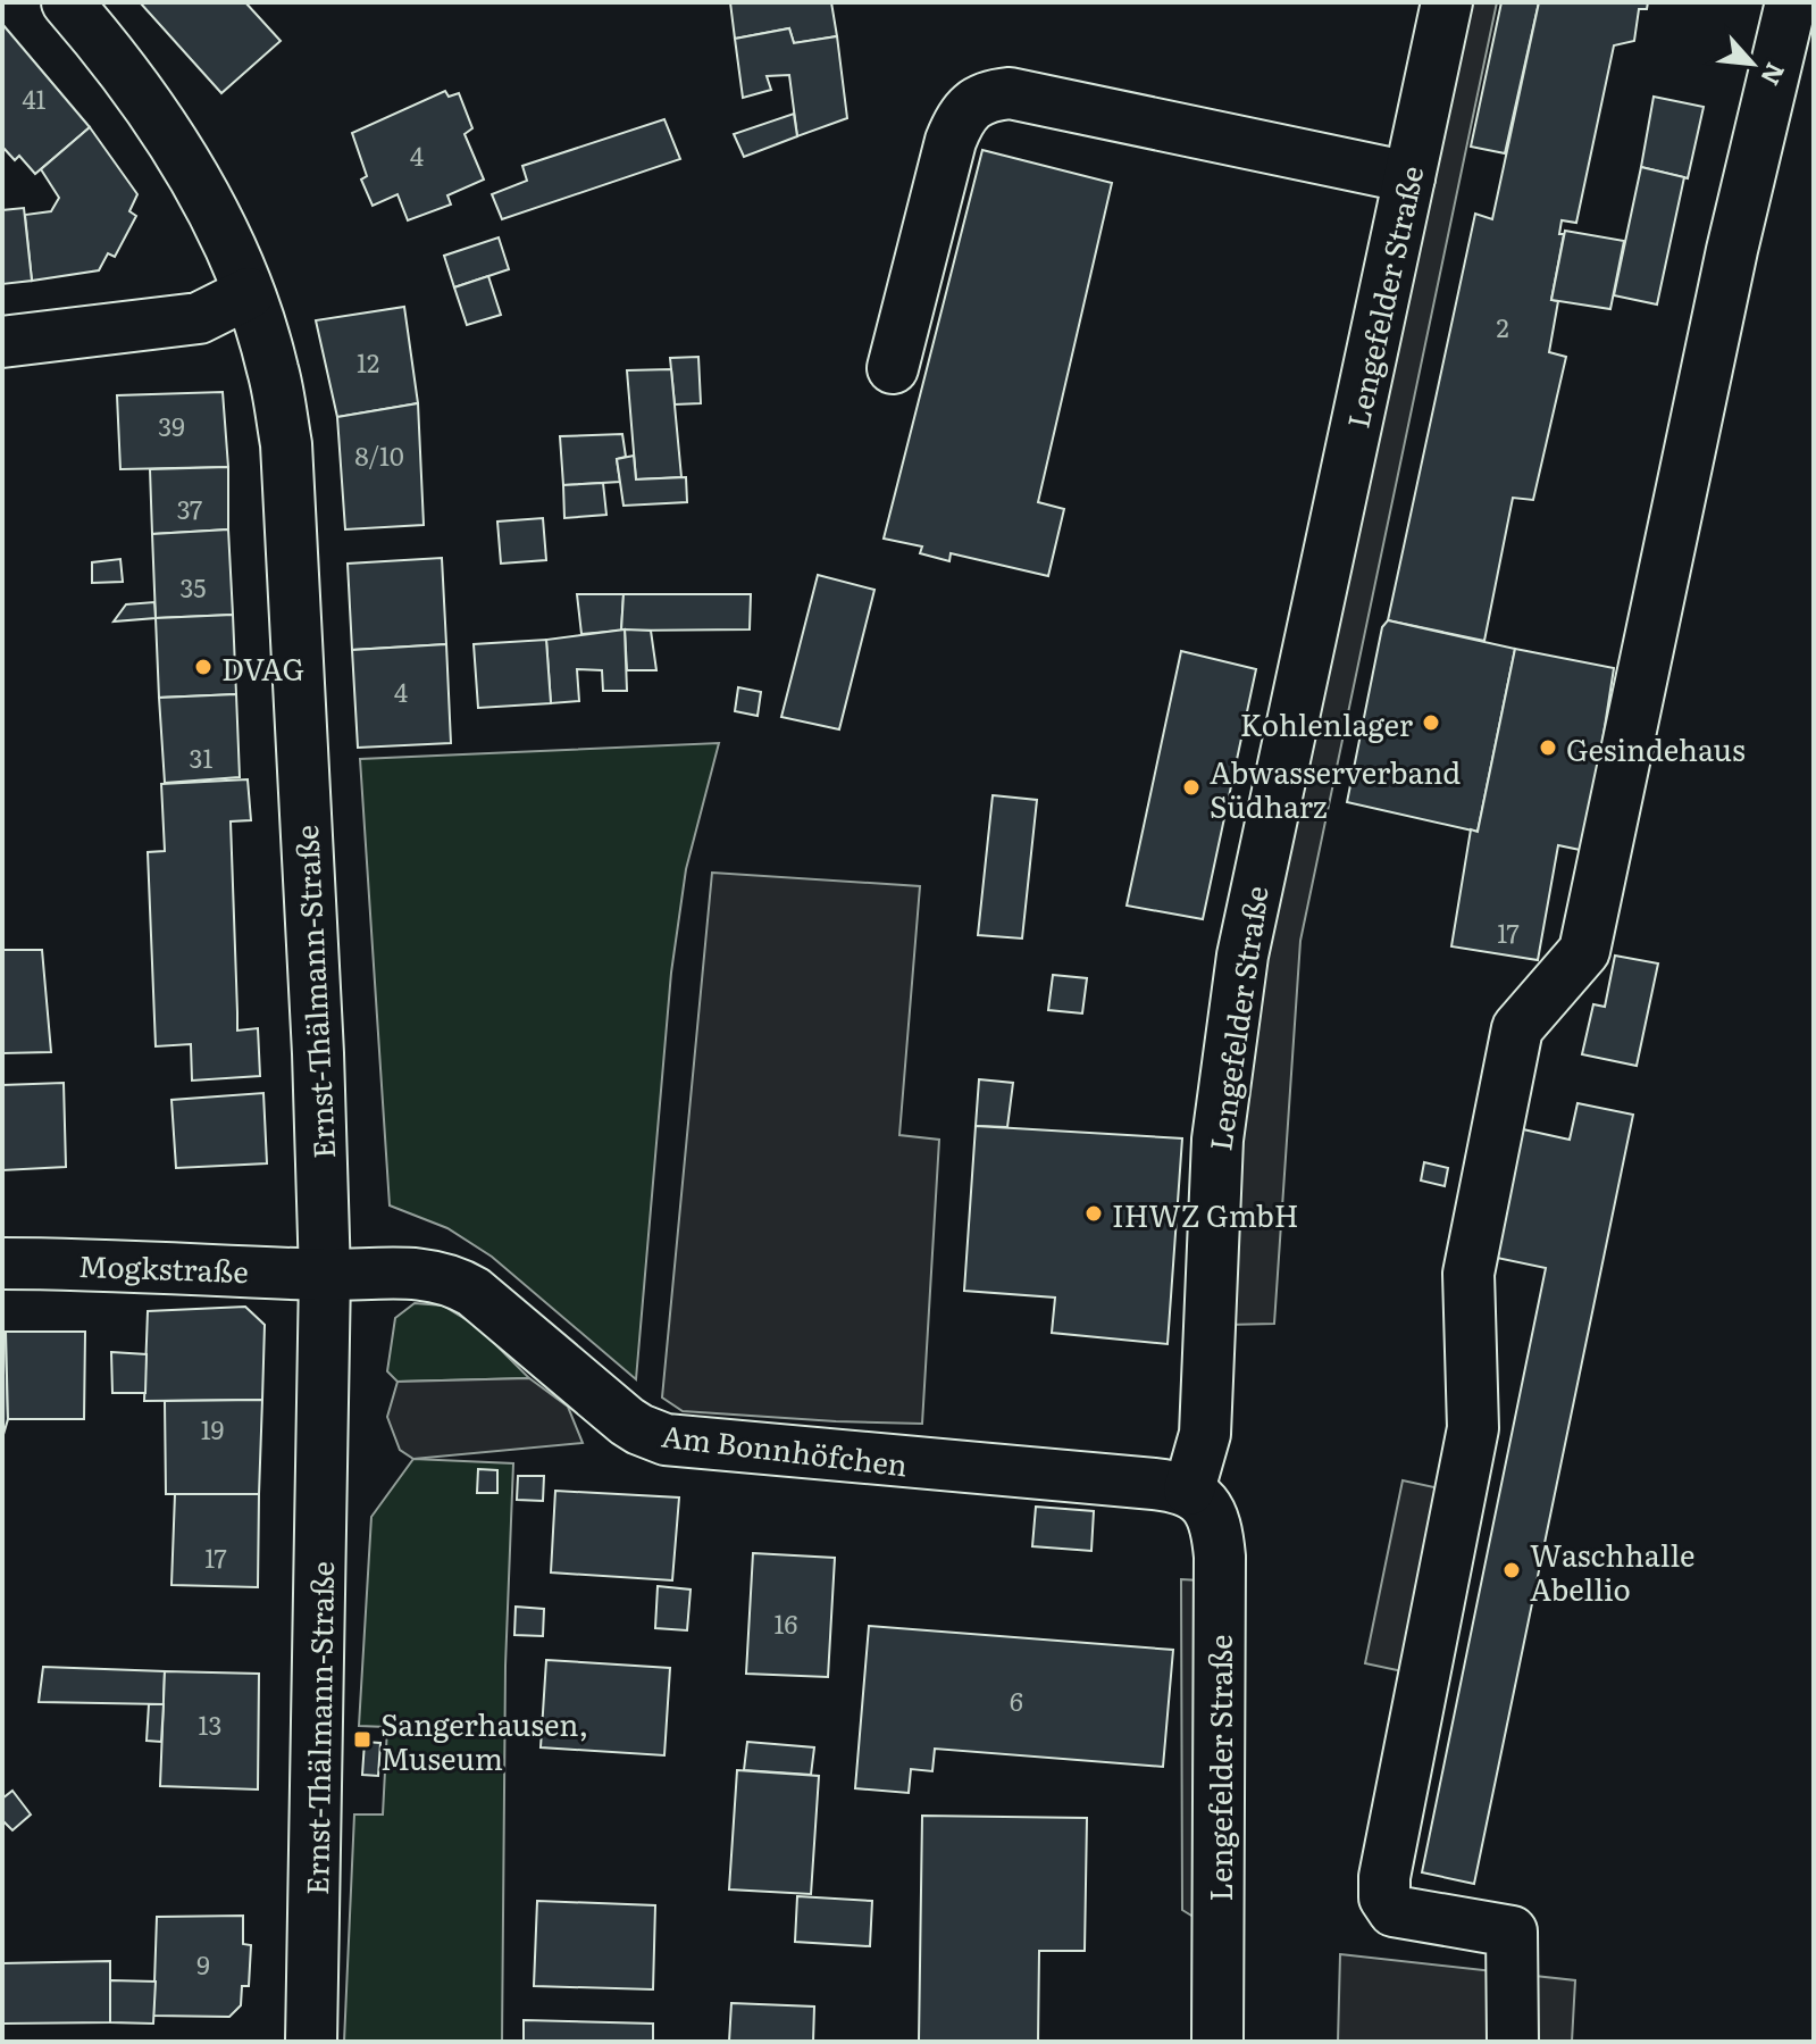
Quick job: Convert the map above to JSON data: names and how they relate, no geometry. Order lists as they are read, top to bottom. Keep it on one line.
{"streets":{"street":["Lengefelder Straße","Ernst-Thälmann-Straße","Mogkstraße","Am Bonnhöfchen"]},"crossings":[["Lengefelder Straße","Am Bonnhöfchen"],["Ernst-Thälmann-Straße","Mogkstraße"],["Ernst-Thälmann-Straße","Am Bonnhöfchen"],["Mogkstraße","Am Bonnhöfchen"]],"places":{"other":["DVAG","Kohlenlager","Gesindehaus","Abwasserverband Südharz","IHWZ GmbH","Waschhalle Abellio"],"transit":["Sangerhausen, Museum"]},"house_numbers":["41","4","2","12","39","8/10","37","35","4","31","17","19","17","16","6","13","9"],"north":"bottom right"}
